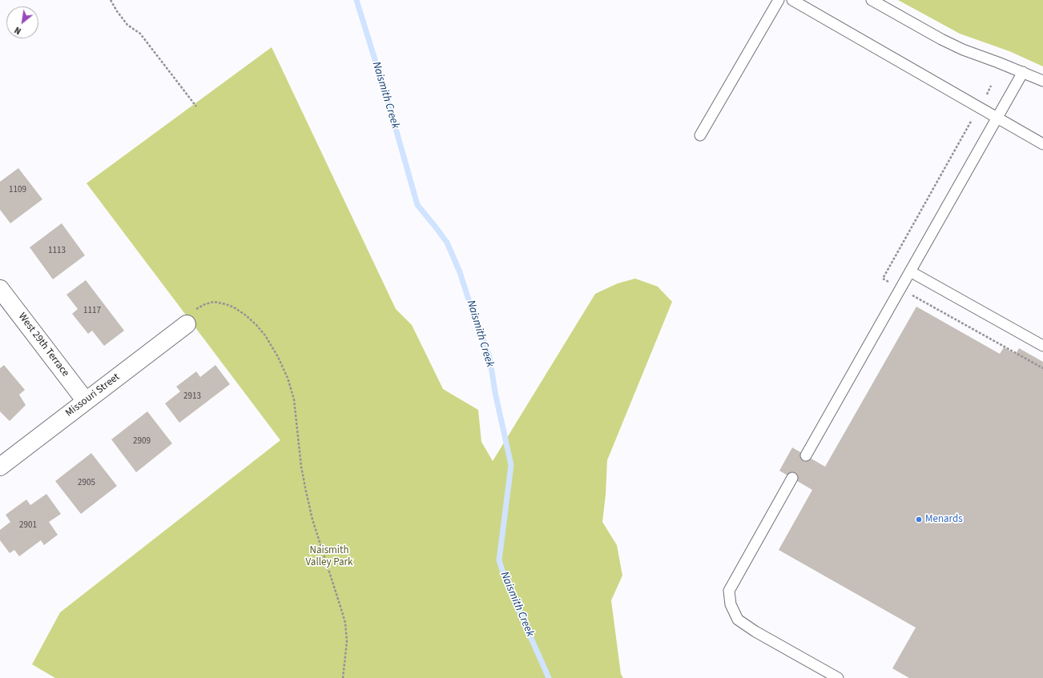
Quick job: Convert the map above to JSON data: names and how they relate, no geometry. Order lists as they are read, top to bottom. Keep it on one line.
{"streets":{"street":["West 29th Terrace","Missouri Street"]},"crossings":[["West 29th Terrace","Missouri Street"]],"water":["Naismith Creek"],"parks":["Naismith Valley Park"],"places":["Menards"],"house_numbers":["1109","1113","1117","2913","2909","2905","2901"],"north":"bottom left"}
